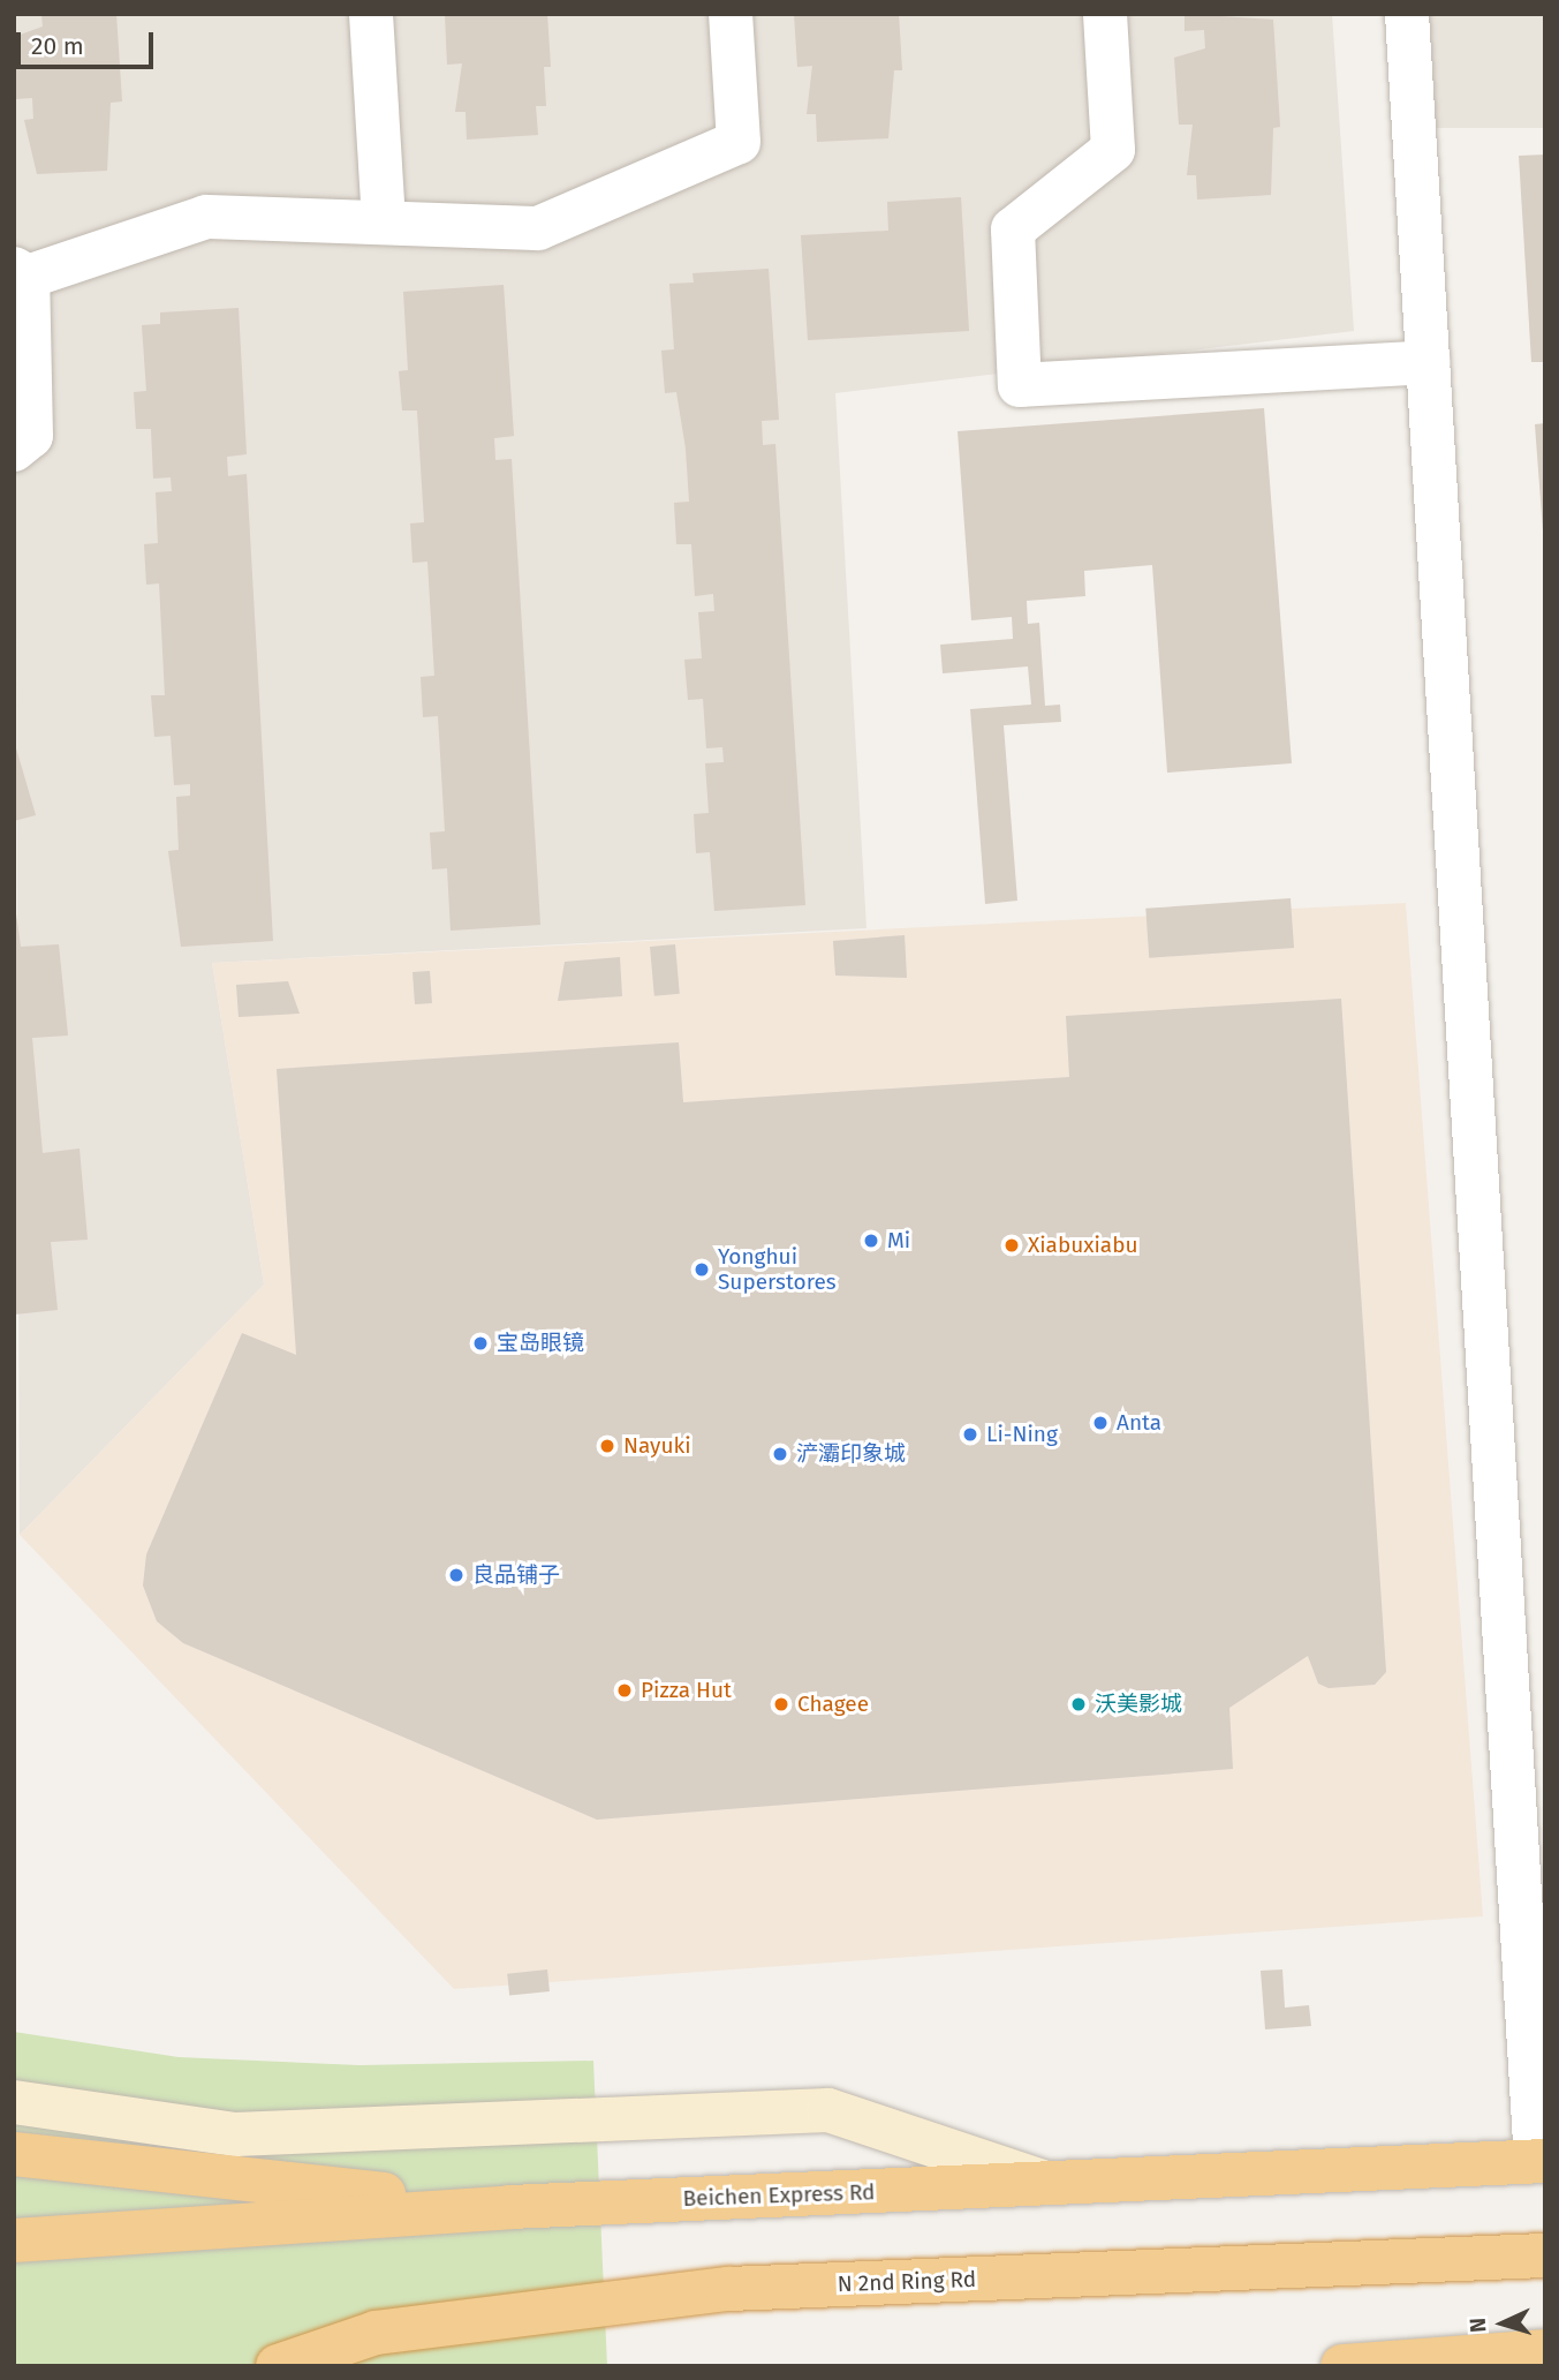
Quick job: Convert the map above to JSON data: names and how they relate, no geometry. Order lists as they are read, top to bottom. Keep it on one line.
{"streets":{"highway":["Beichen Express Rd","N 2nd Ring Rd"]},"places":["Mi","Xiabuxiabu","Yonghui Superstores","宝岛眼镜","Anta","Li-Ning","Nayuki","浐灞印象城","良品铺子","Pizza Hut","Chagee","沃美影城"],"scale_bar":"20 m","north":"left"}
